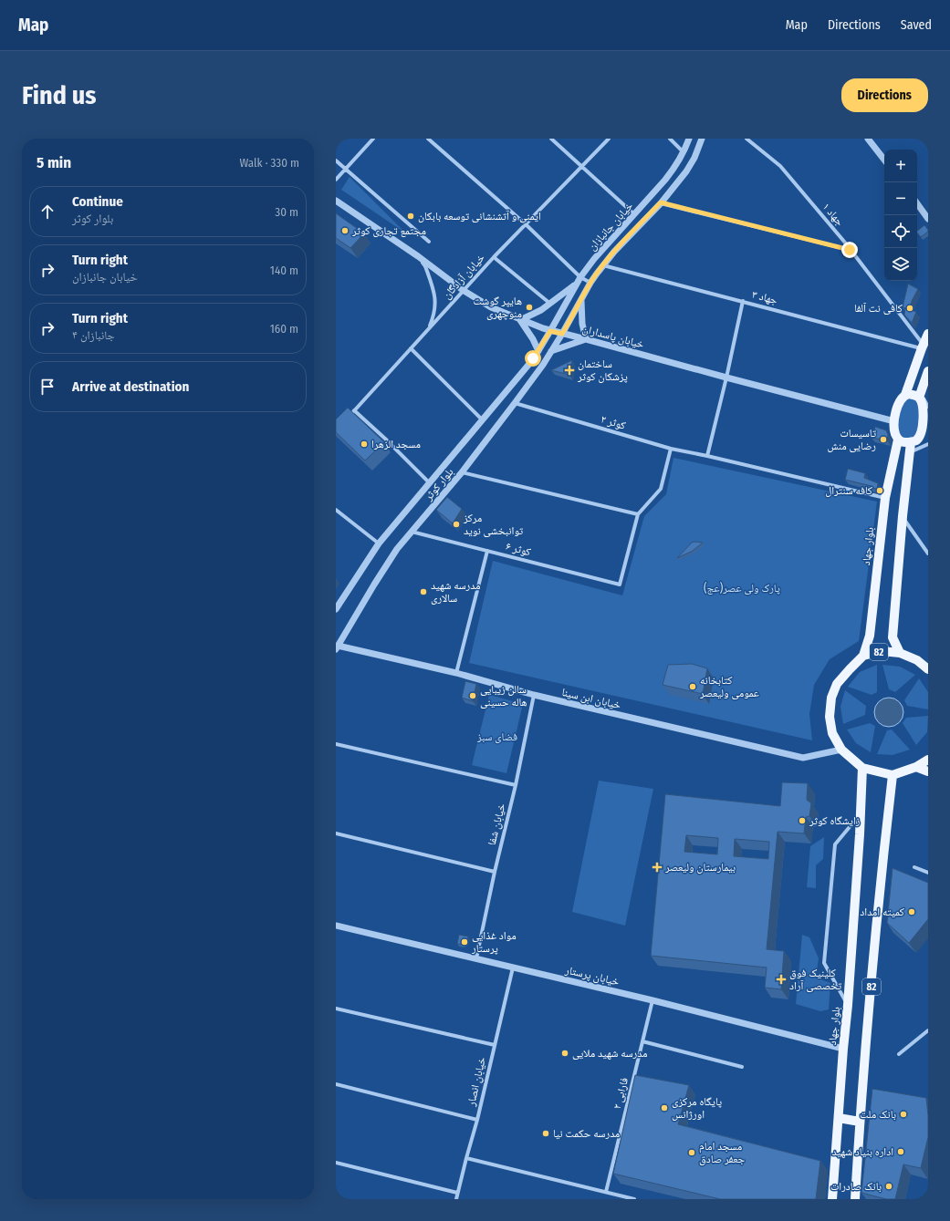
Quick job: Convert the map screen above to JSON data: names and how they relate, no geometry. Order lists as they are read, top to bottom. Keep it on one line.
{"streets":{"main road":["بلوار جهاد","82"],"street":["جهاد ۱","خیابان جانبازان","خیابان آزادگان","جهاد ۳","خیابان پاسداران","کوثر ۲","بلوار کوثر","کوثر ۶","خیابان ابن سینا","خیابان شفا","خیابان پرستار","خیابان انصار","فارابی ۲"]},"crossings":[["جهاد ۱","جهاد ۳"],["خیابان جانبازان","جهاد ۳"],["خیابان جانبازان","خیابان پاسداران"],["خیابان جانبازان","بلوار کوثر"],["خیابان آزادگان","خیابان پاسداران"],["خیابان پاسداران","بلوار کوثر"],["کوثر ۲","بلوار کوثر"],["کوثر ۲","بلوار جهاد"],["بلوار کوثر","کوثر ۶"],["بلوار کوثر","خیابان ابن سینا"],["بلوار جهاد","82"],["بلوار جهاد","خیابان پرستار"],["82","خیابان ابن سینا"],["خیابان ابن سینا","خیابان شفا"],["خیابان شفا","خیابان پرستار"],["خیابان پرستار","خیابان انصار"],["خیابان پرستار","فارابی ۲"]],"parks":["پارک ولی عصر(عج)","فضای سبز"],"places":{"other":["ایمنی و آتشنشانی توسعه بابکان","مجتمع تجاری کوثر","هایپر گوشت منوچهری","کافی نت آلفا","تاسیسات رضایی منش","مسجد الزهرا","کافه سنترال","مرکز توانبخشی نوید","مدرسه شهید سالاری","کتابخانه عمومی ولیعصر","سالن زیبایی هاله حسینی","زایشگاه کوثر","کمیته امداد","مواد غذایی پرستار","مدرسه شهید ملایی","پایگاه مرکزی اورژانس","بانک ملت","مدرسه حکمت نیا","اداره بنیاد شهید","مسجد امام جعفر صادق","بانک صادرات"],"health":["ساختمان پزشکان کوثر","بیمارستان ولیعصر","کلینیک فوق تخصصی آراد"]},"page":{"header":"Map","nav":["Map","Directions","Saved"],"buttons":"Directions","title":"Find us","heading":["5 min","Walk · 330 m"],"map_buttons":["+","−"],"list":[["Continue","بلوار کوثر","30 m"],["Turn right","خیابان جانبازان","140 m"],["Turn right","جانبازان ۴","160 m"],"Arrive at destination"]}}
